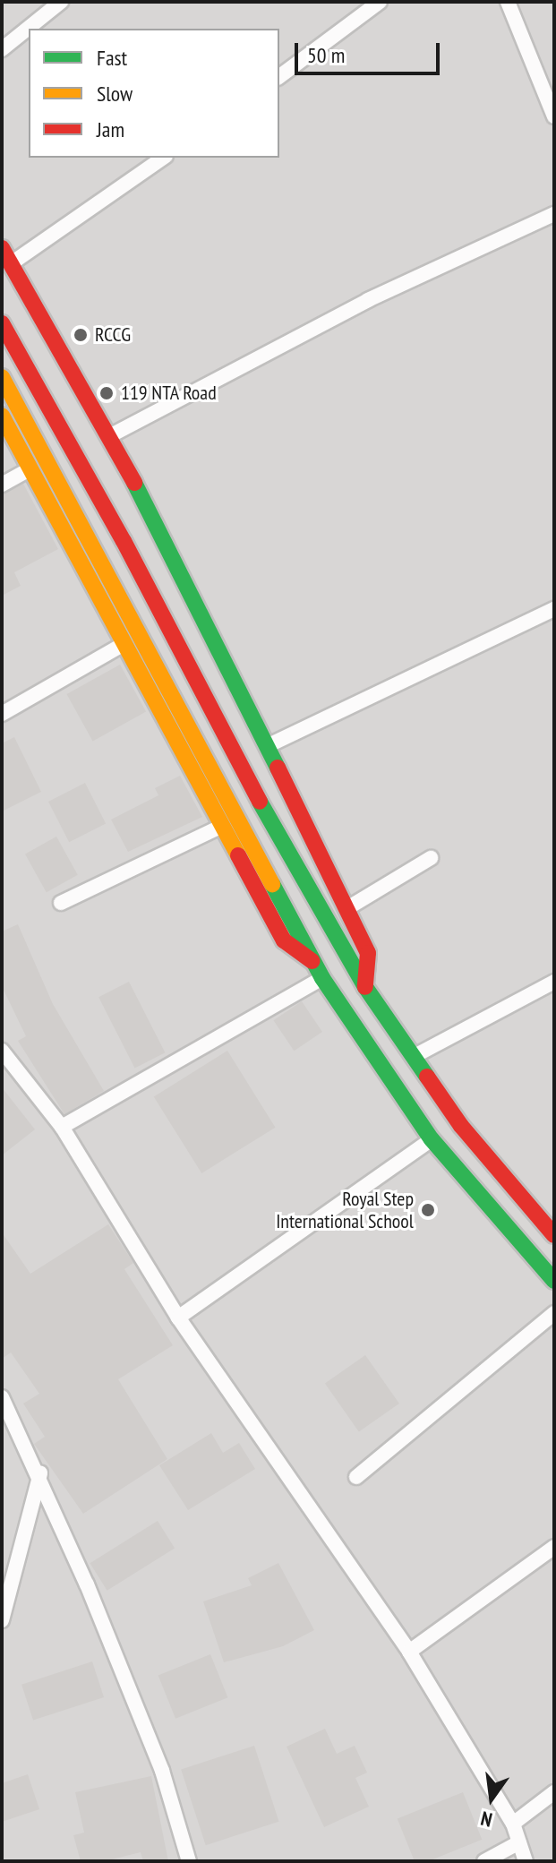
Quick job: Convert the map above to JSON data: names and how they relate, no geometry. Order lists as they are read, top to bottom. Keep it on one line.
{"places":["RCCG","119 NTA Road","Royal Step International School"],"legend":["Fast","Slow","Jam"],"scale_bar":"50 m","north":"bottom"}
